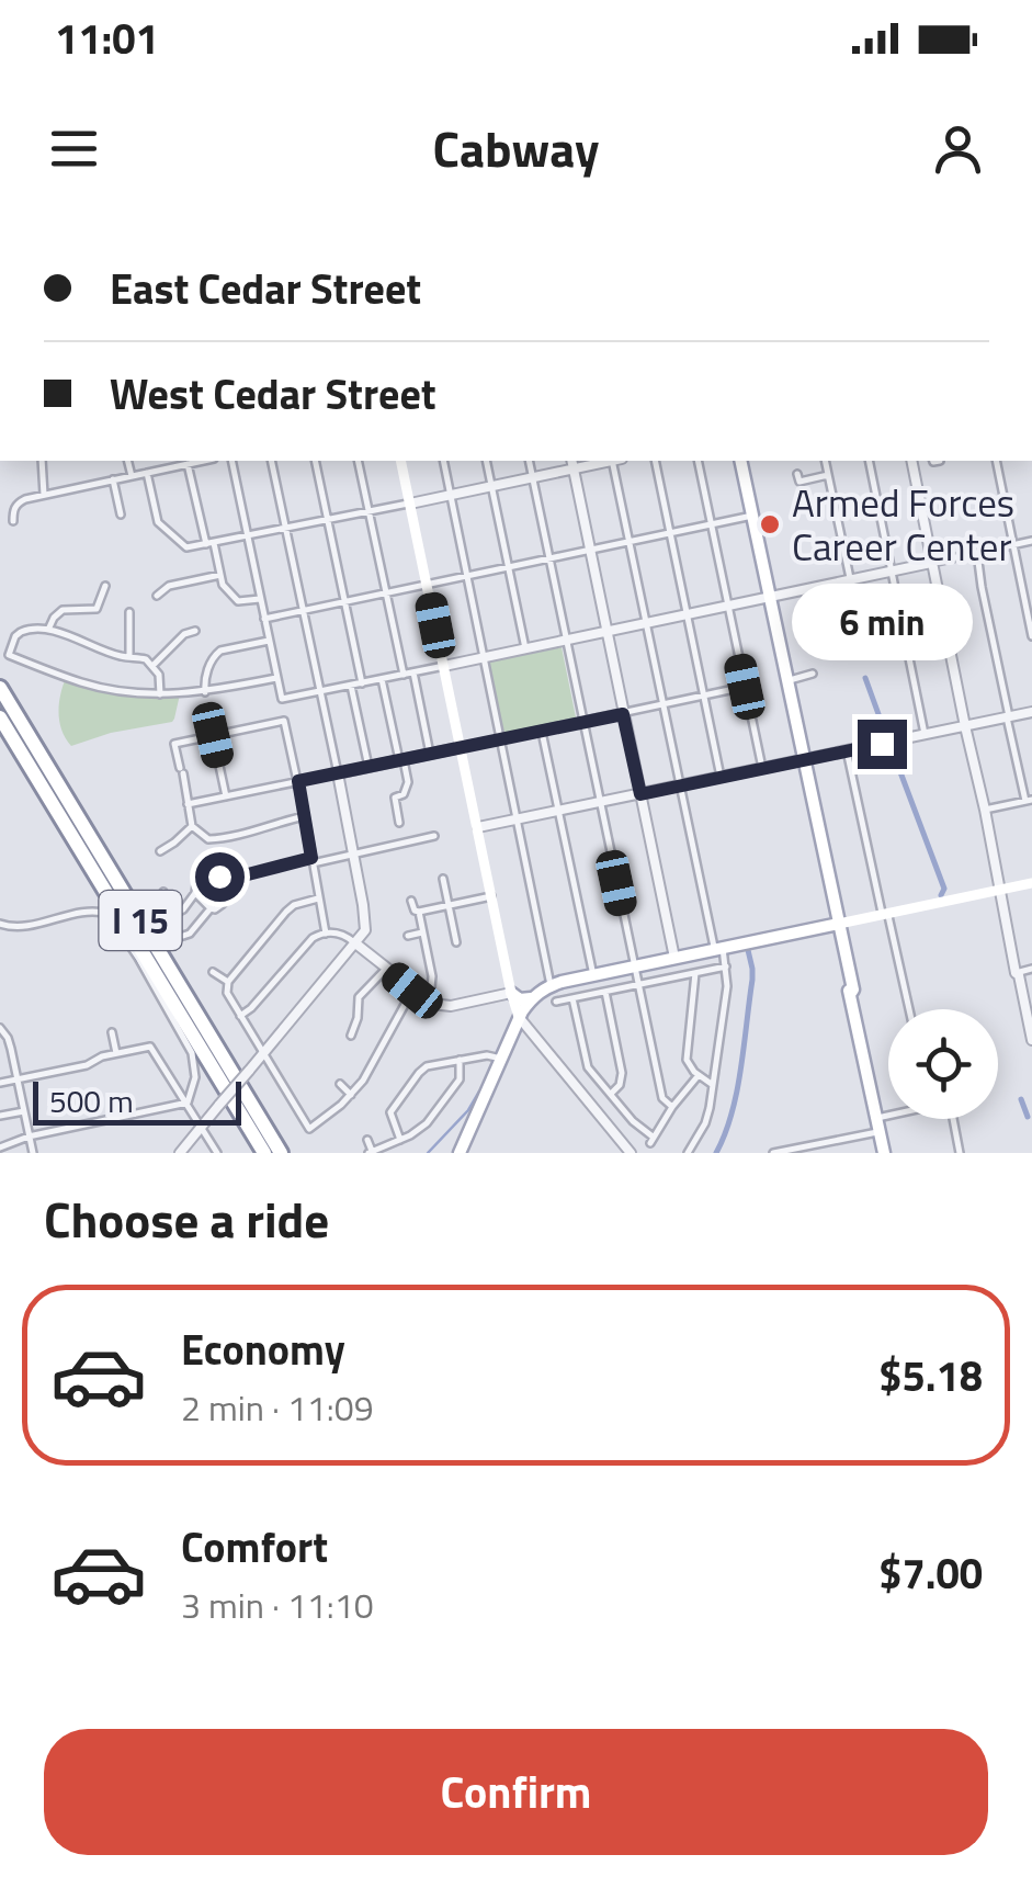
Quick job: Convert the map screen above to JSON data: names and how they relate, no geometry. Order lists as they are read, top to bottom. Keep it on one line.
{"streets":{"highway":["I 15"]},"places":["Armed Forces Career Center"],"scale_bar":"500 m","page":{"status":"11:01","header":"Cabway","banner":["East Cedar Street","West Cedar Street"],"bubble":"6 min","scale":"500 m","heading":"Choose a ride","list":[{"name":"Economy","note":"2 min · 11:09","value":"$5.18"},{"name":"Comfort","note":"3 min · 11:10","value":"$7.00"}],"buttons":"Confirm"}}
